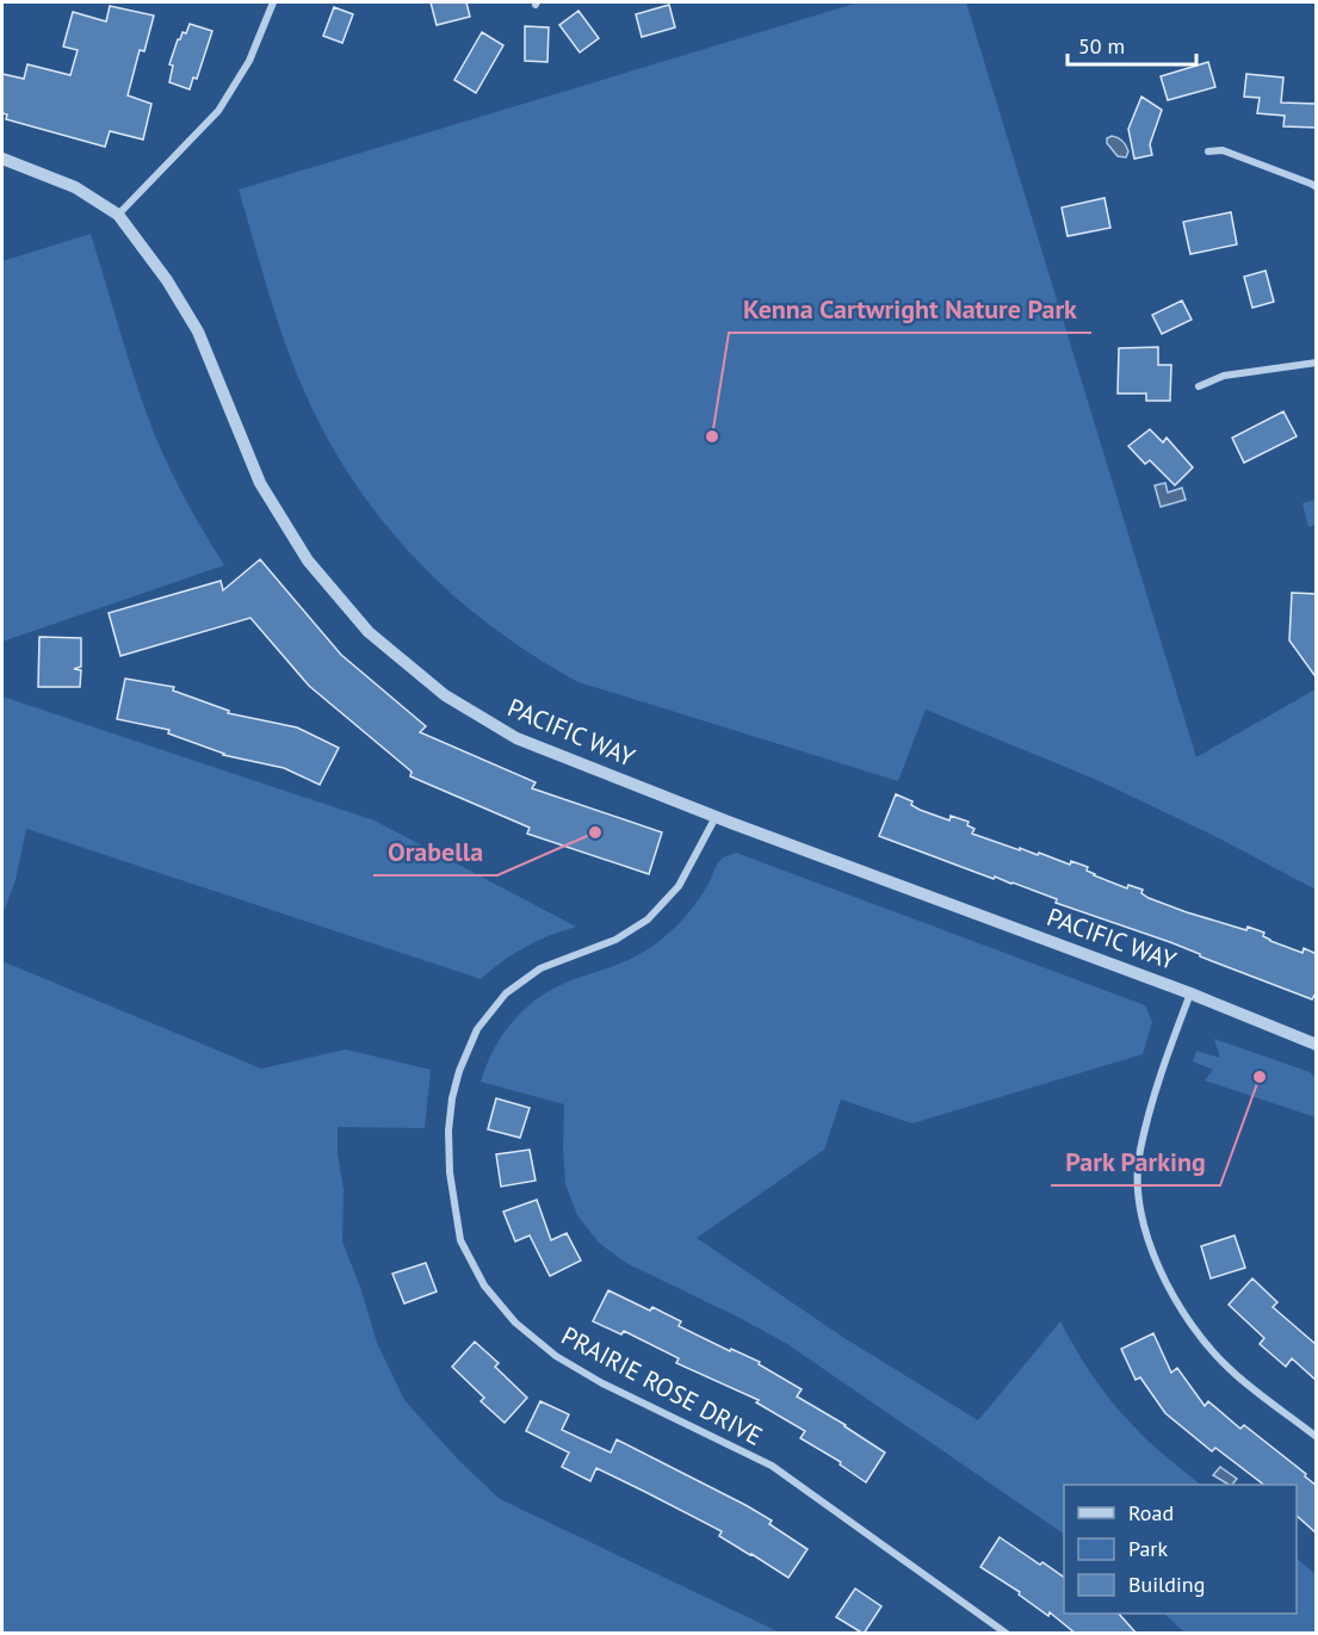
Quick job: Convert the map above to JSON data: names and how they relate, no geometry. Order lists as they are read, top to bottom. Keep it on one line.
{"streets":{"street":["PACIFIC WAY","PRAIRIE ROSE DRIVE"]},"crossings":[["PACIFIC WAY","PRAIRIE ROSE DRIVE"]],"places":["Kenna Cartwright Nature Park","Orabella","Park Parking"],"legend":["Road","Park","Building"],"scale_bar":"50 m"}
